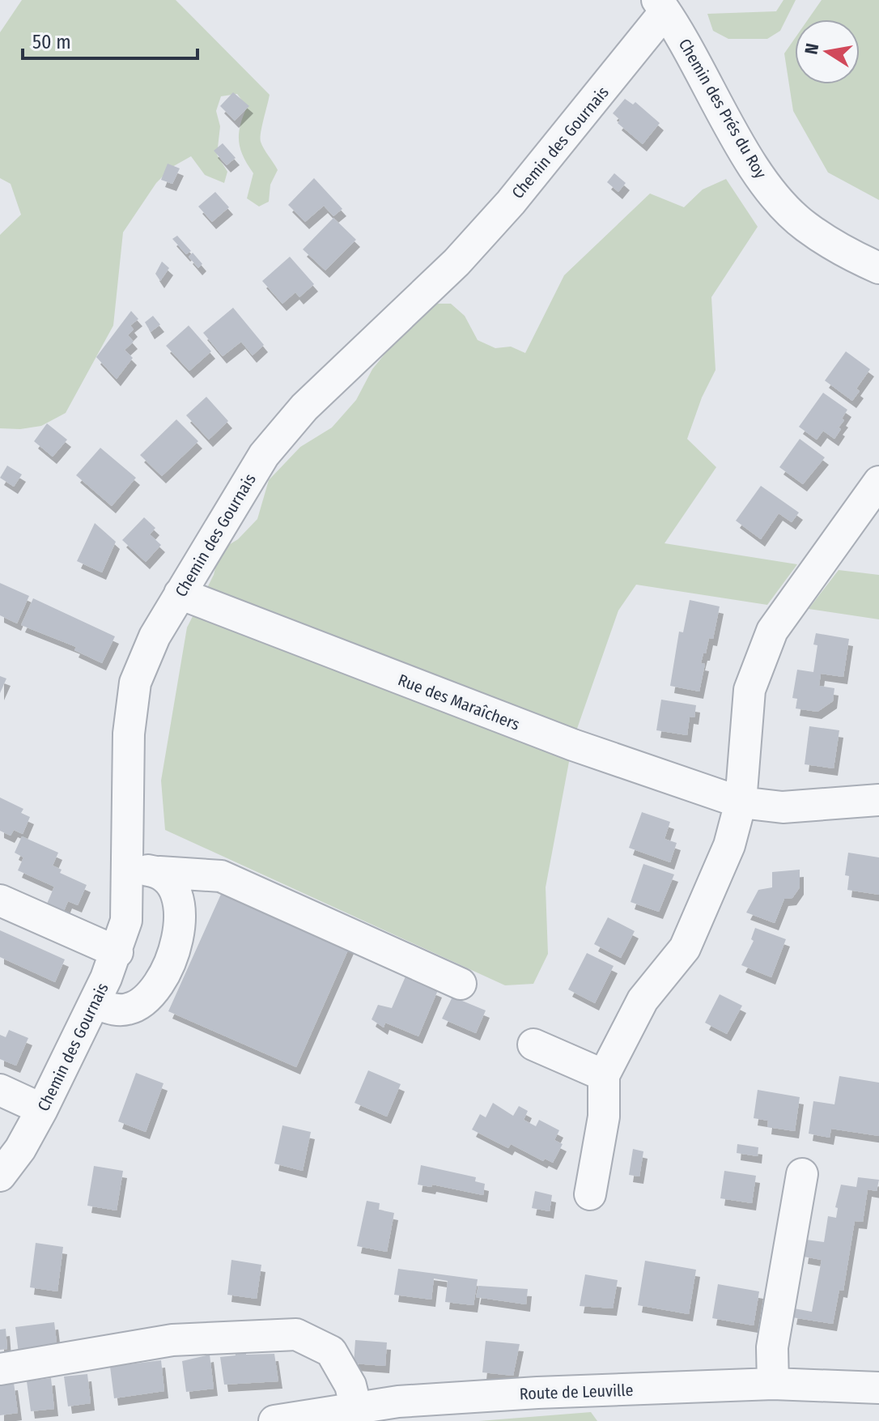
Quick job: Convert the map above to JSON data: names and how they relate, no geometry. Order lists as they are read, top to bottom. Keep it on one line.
{"streets":{"street":["Chemin des Prés du Roy","Chemin des Gournais","Rue des Maraîchers","Route de Leuville"]},"crossings":[["Chemin des Prés du Roy","Chemin des Gournais"],["Chemin des Gournais","Rue des Maraîchers"]],"scale_bar":"50 m","north":"left"}
